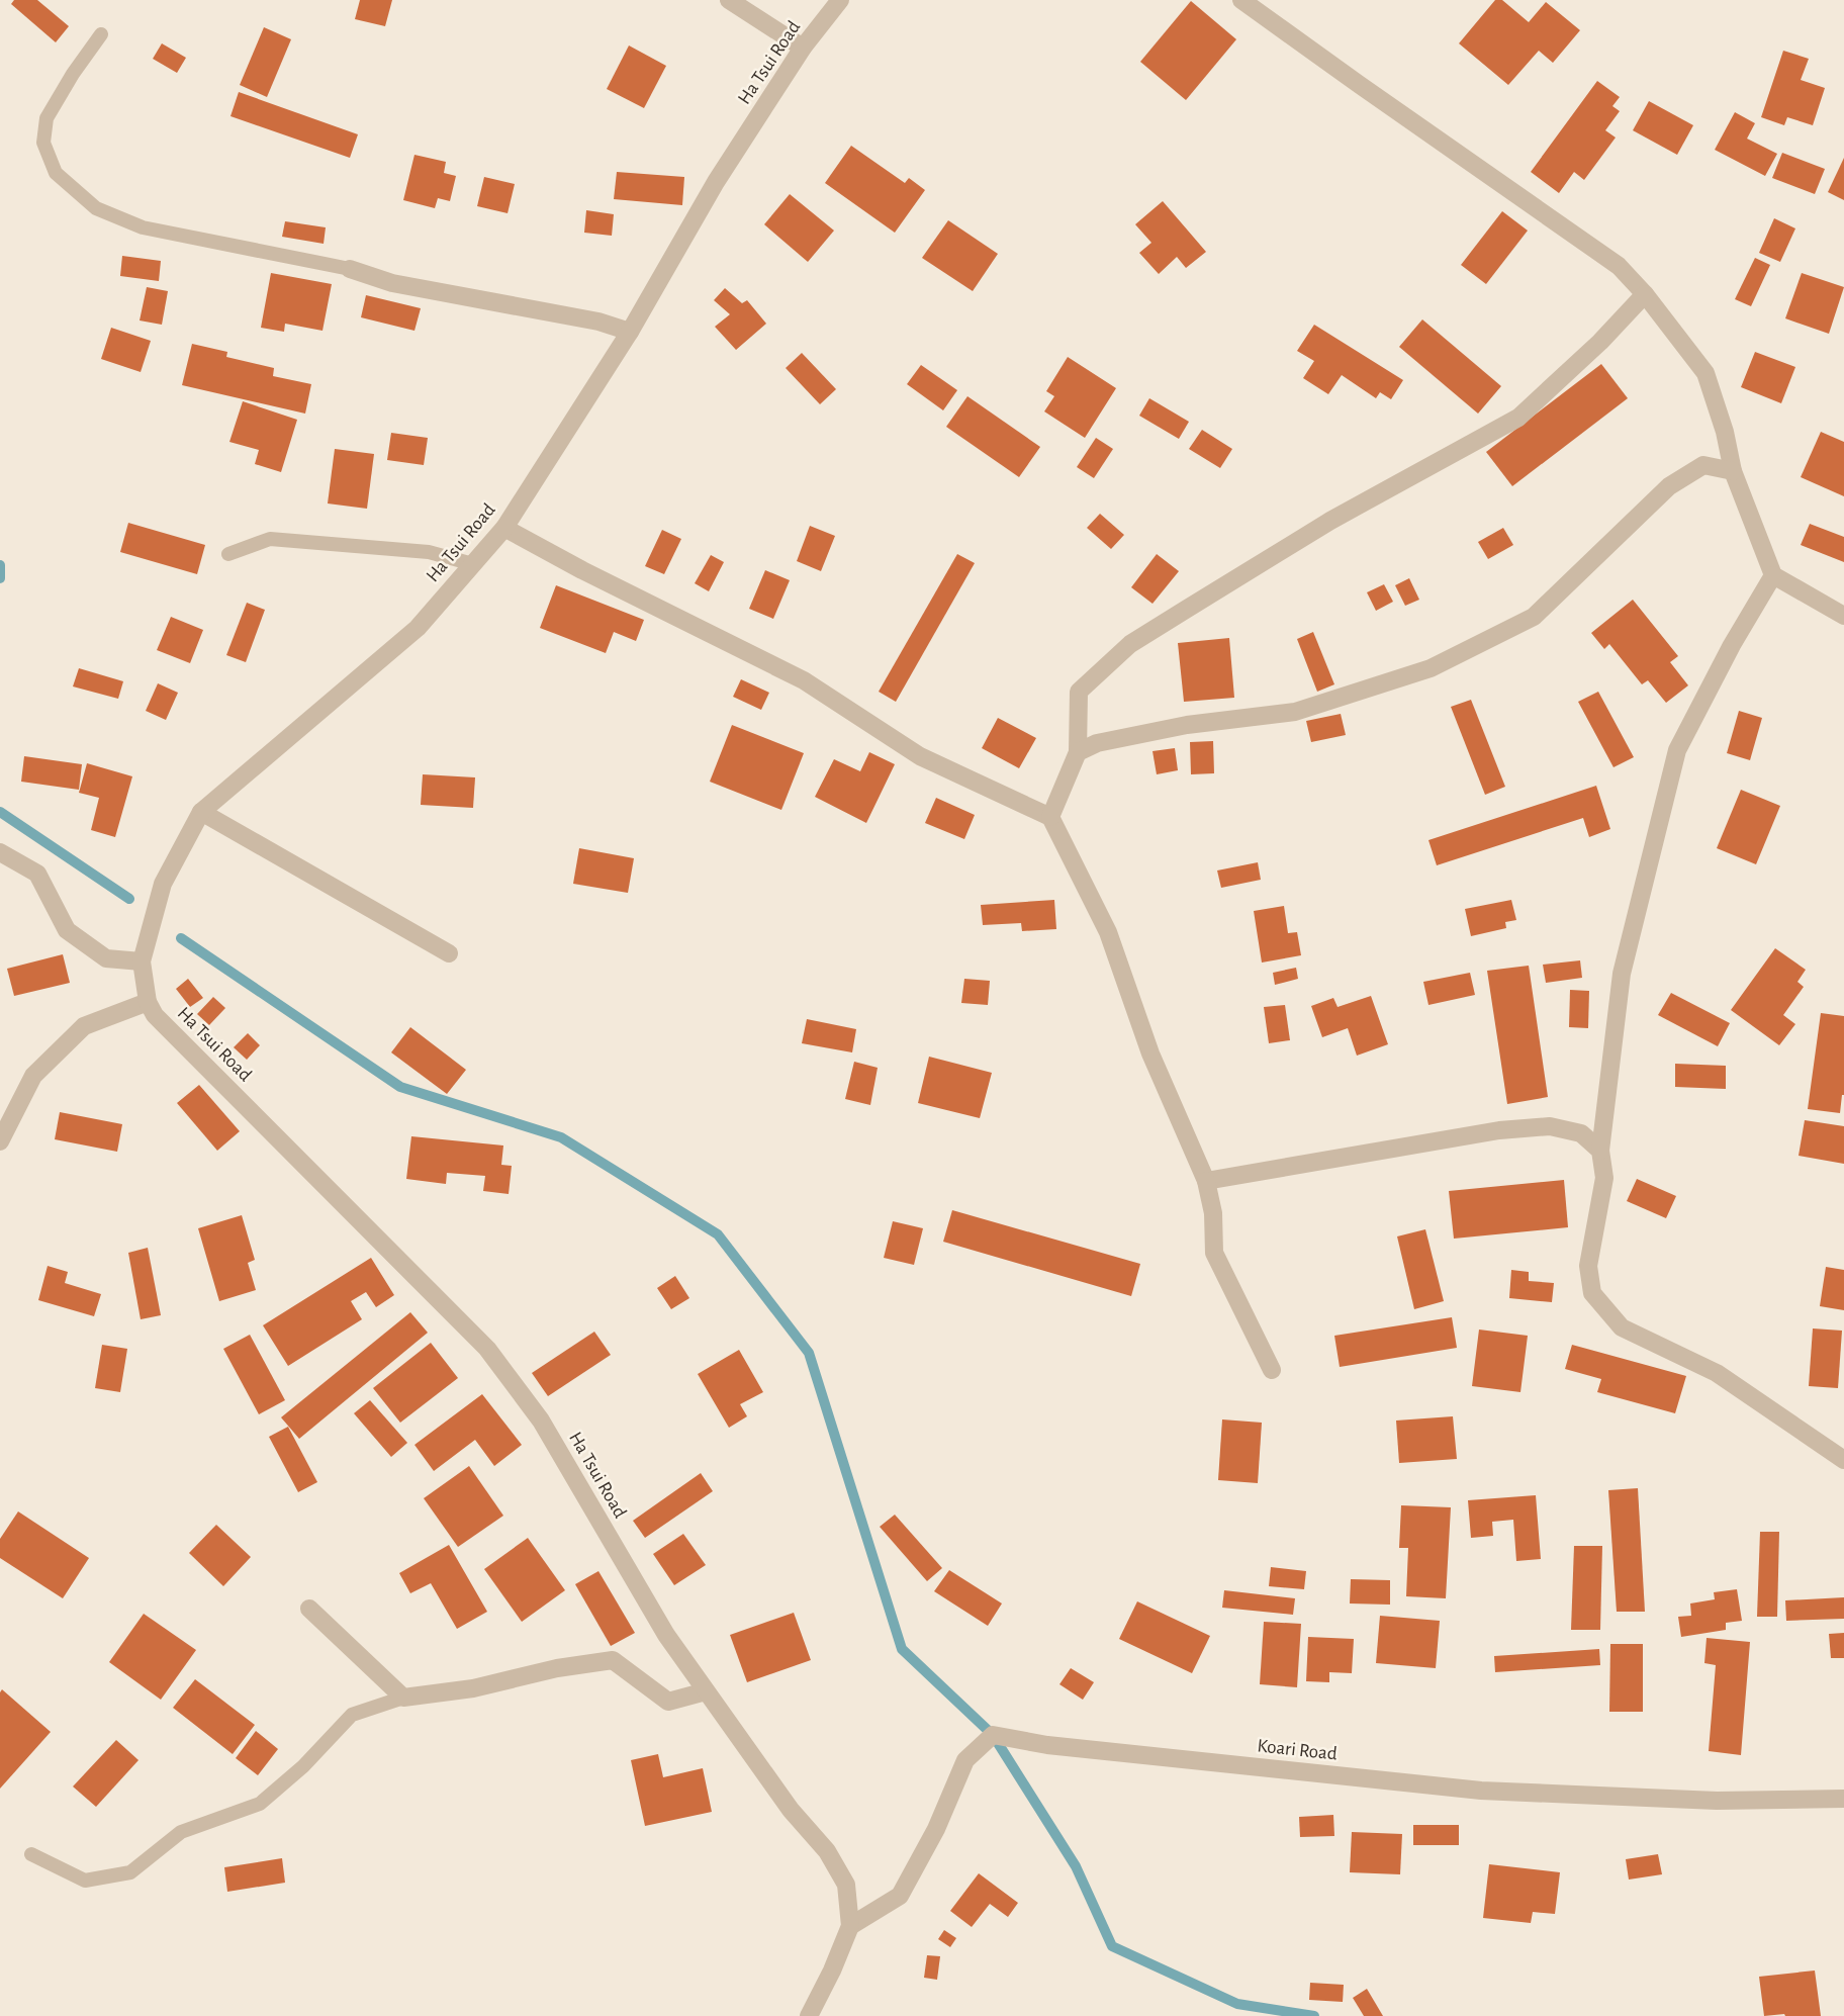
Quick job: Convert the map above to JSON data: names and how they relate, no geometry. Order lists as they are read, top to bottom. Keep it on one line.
{"streets":{"street":["Ha Tsui Road","Koari Road"]},"crossings":[["Ha Tsui Road","Koari Road"]]}
